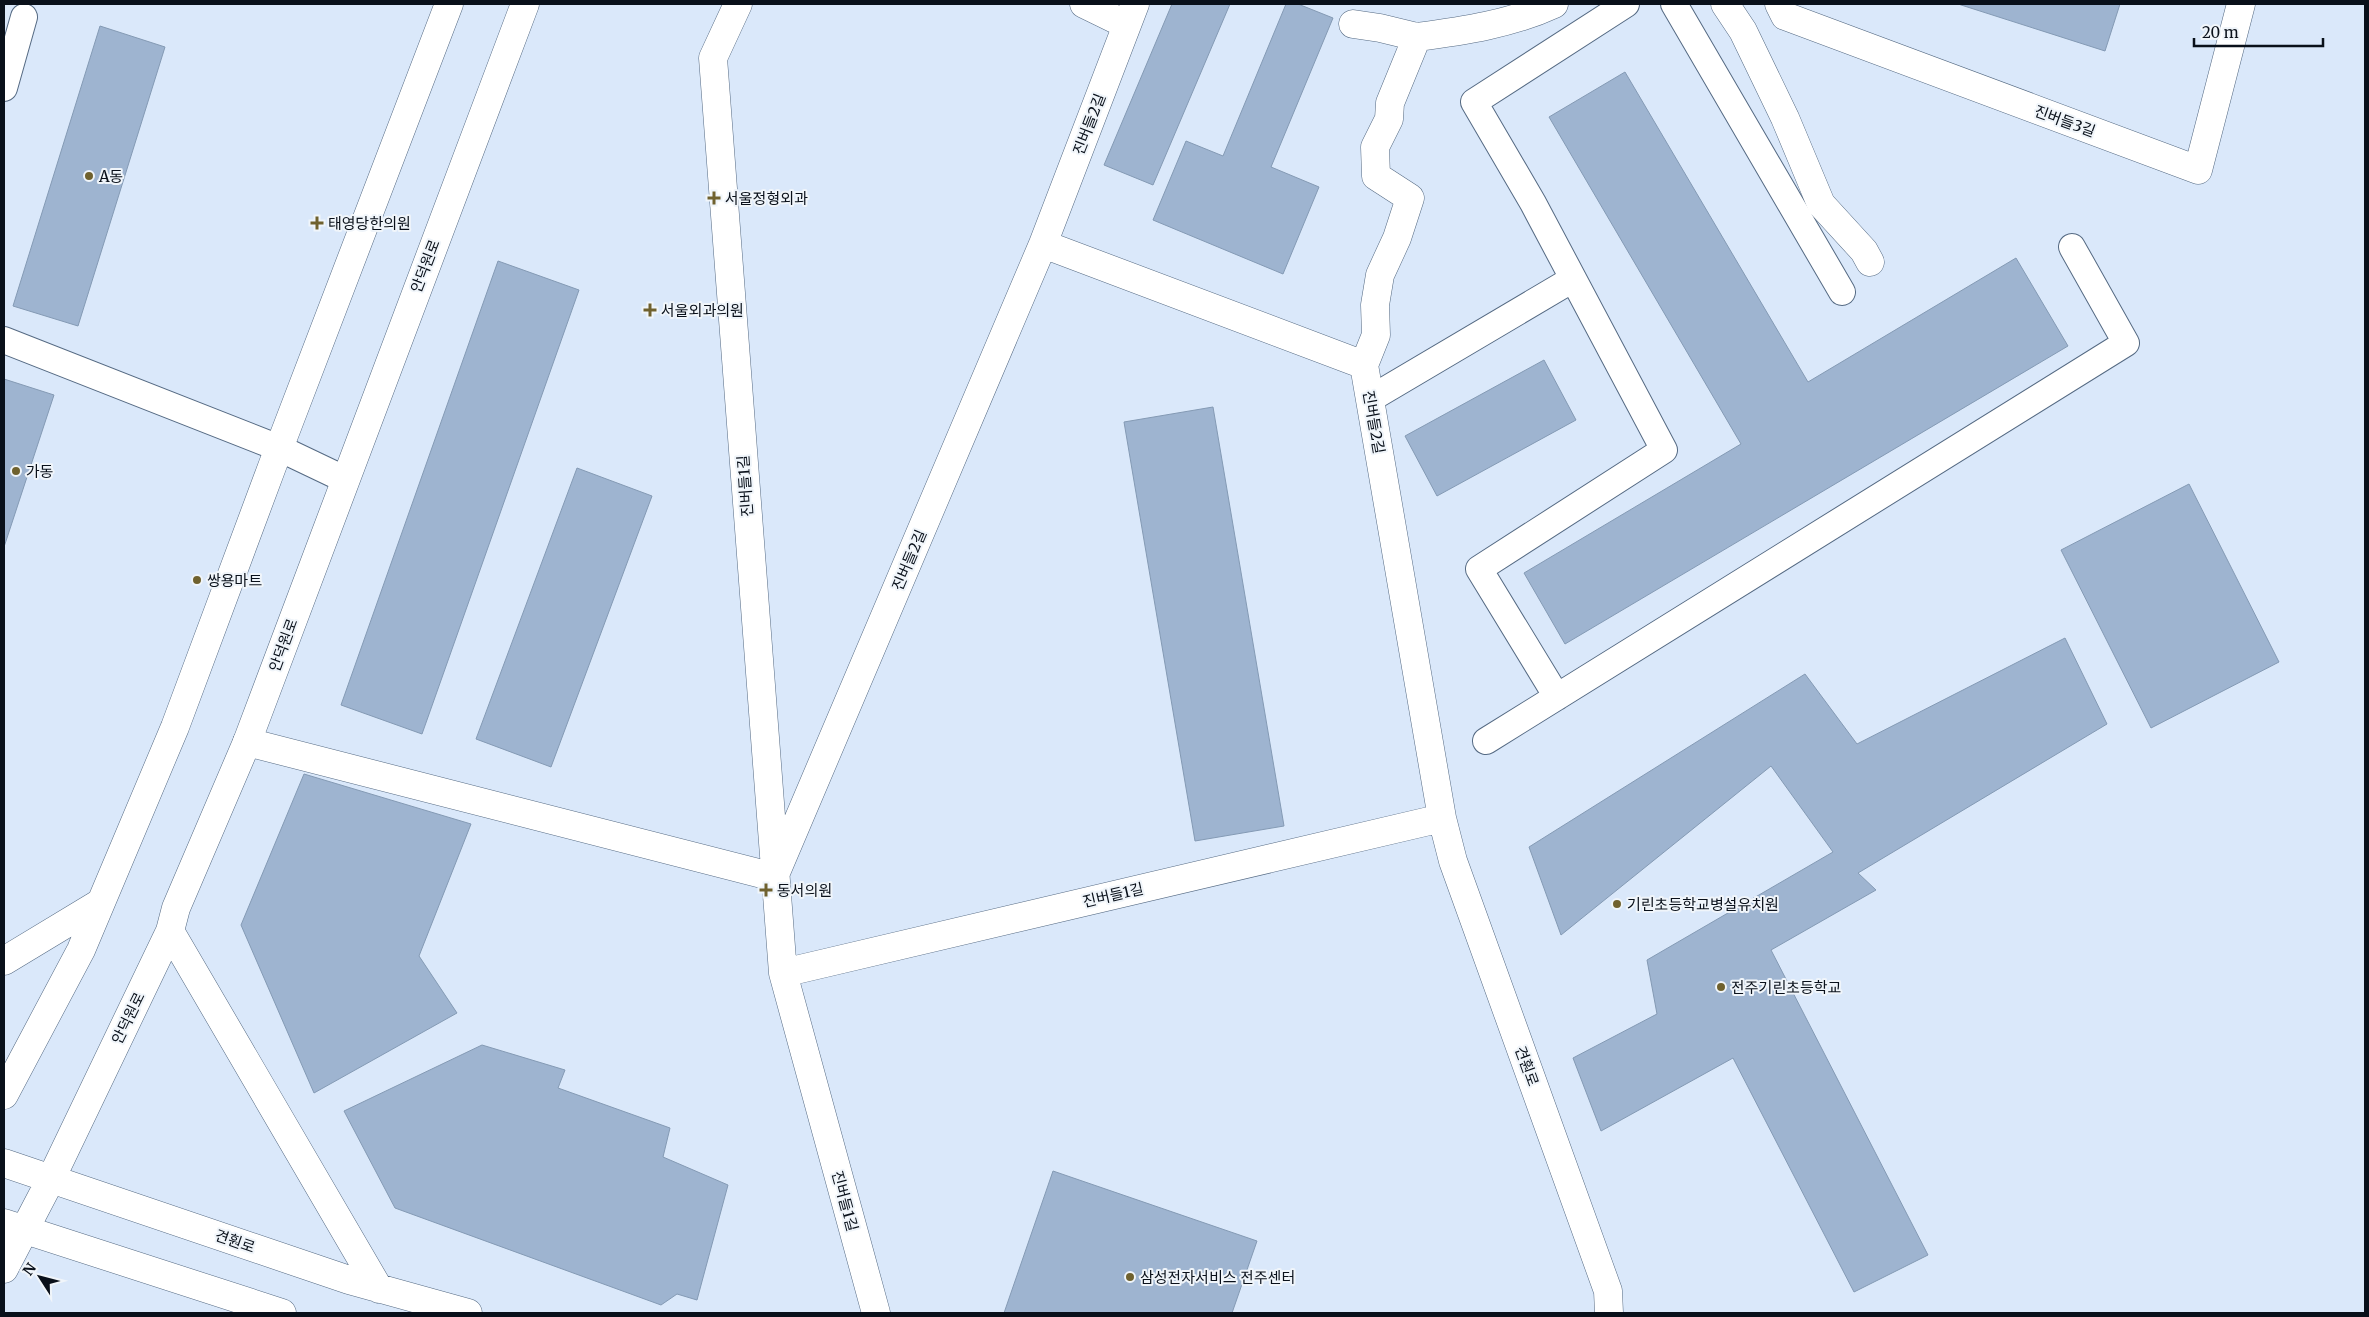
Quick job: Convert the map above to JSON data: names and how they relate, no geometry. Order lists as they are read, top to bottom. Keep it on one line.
{"streets":{"street":["진버들3길","진버들2길","안덕원로","진버들1길","견훤로"]},"crossings":[["진버들2길","진버들1길"],["진버들2길","견훤로"],["안덕원로","견훤로"],["진버들1길","견훤로"]],"places":{"other":["A동","가동","쌍용마트","기린초등학교병설유치원","전주기린초등학교","삼성전자서비스 전주센터"],"health":["서울정형외과","태영당한의원","서울외과의원","동서의원"]},"scale_bar":"20 m","north":"top left"}
